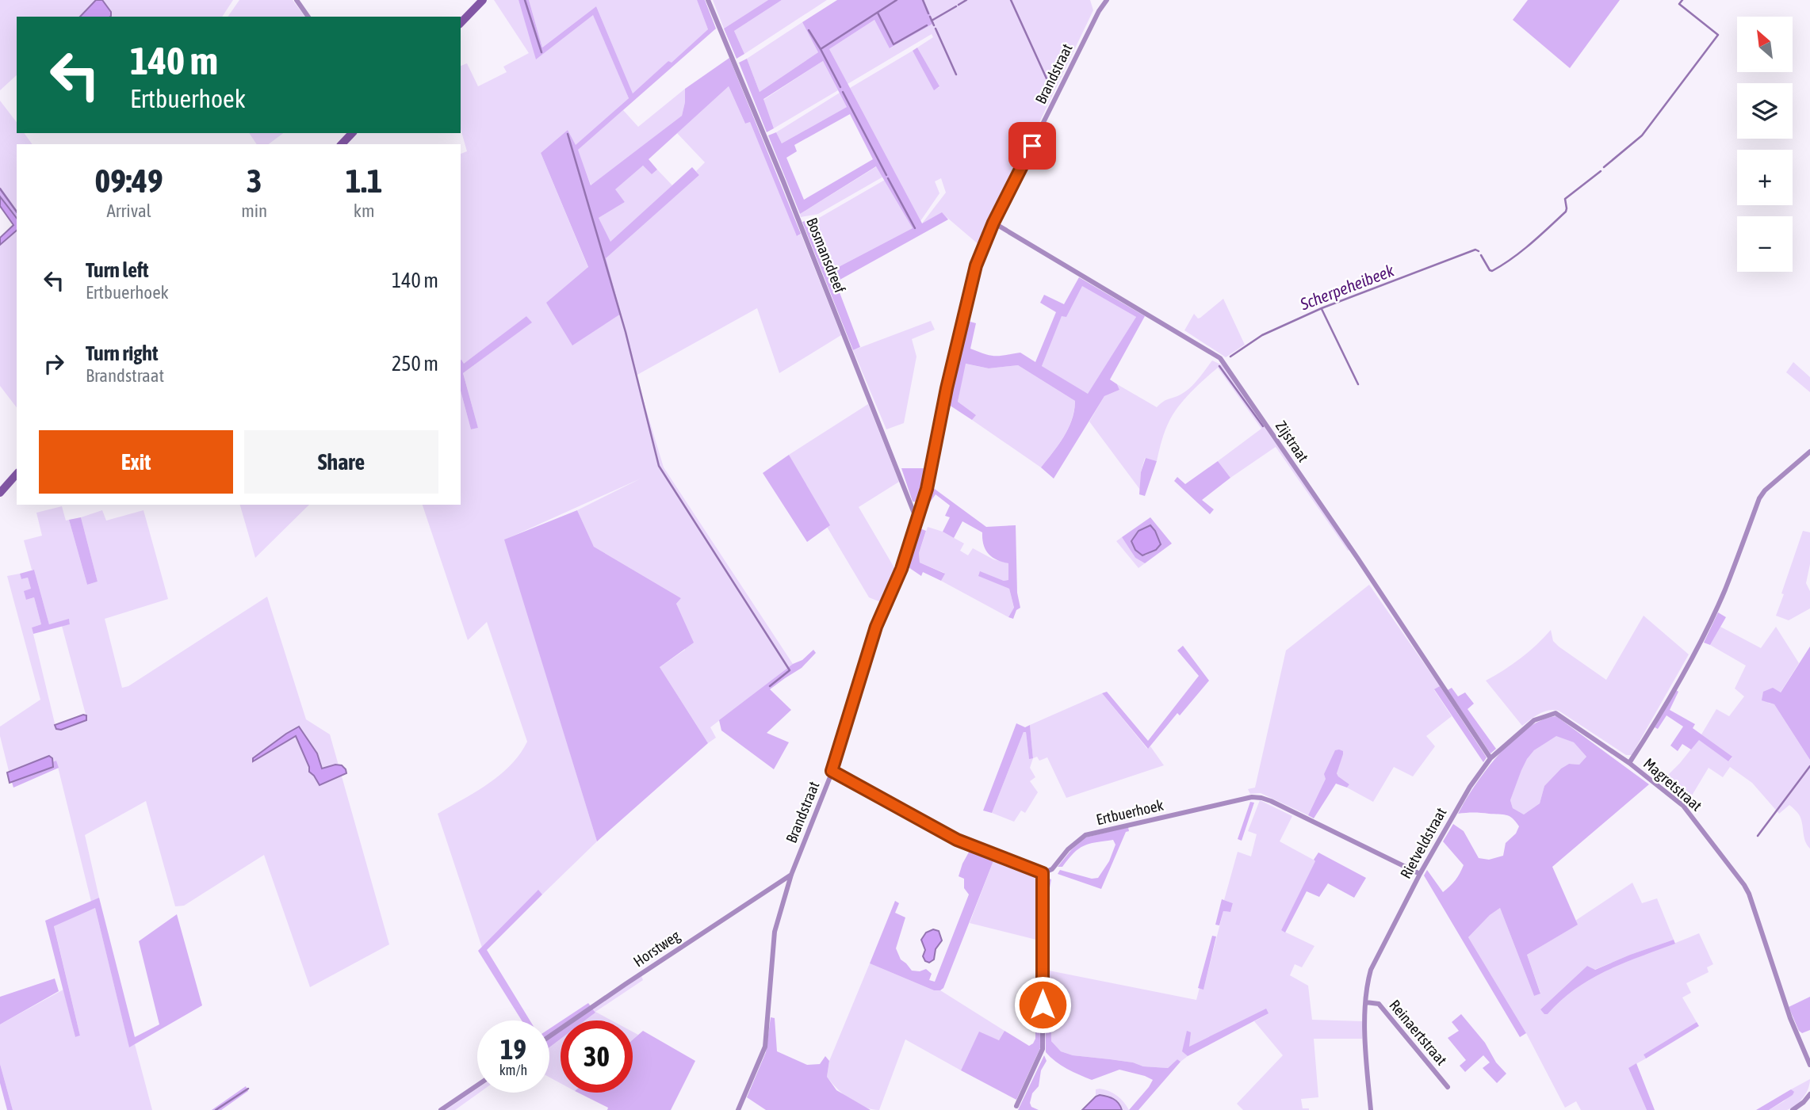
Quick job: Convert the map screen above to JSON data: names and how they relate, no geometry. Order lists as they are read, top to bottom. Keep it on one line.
{"streets":{"street":["Brandstraat","Bosmansdreef","Zijstraat","Magretstraat","Ertbuerhoek","Rietveldstraat","Horstweg","Reinaertstraat"]},"crossings":[["Brandstraat","Bosmansdreef"],["Brandstraat","Zijstraat"],["Brandstraat","Horstweg"],["Zijstraat","Rietveldstraat"],["Magretstraat","Rietveldstraat"],["Ertbuerhoek","Rietveldstraat"],["Rietveldstraat","Reinaertstraat"]],"water":["Scherpeheibeek"],"north":"top left","page":{"map_buttons":["+","−"],"turn":["140 m","Ertbuerhoek"],"eta":["09:49","Arrival","3","min","1.1","km"],"list":[{"name":"Turn left","note":"Ertbuerhoek","value":"140 m"},{"name":"Turn right","note":"Brandstraat","value":"250 m"}],"buttons":["Exit","Share"],"speed":"19 km/h","limit":"30"}}
